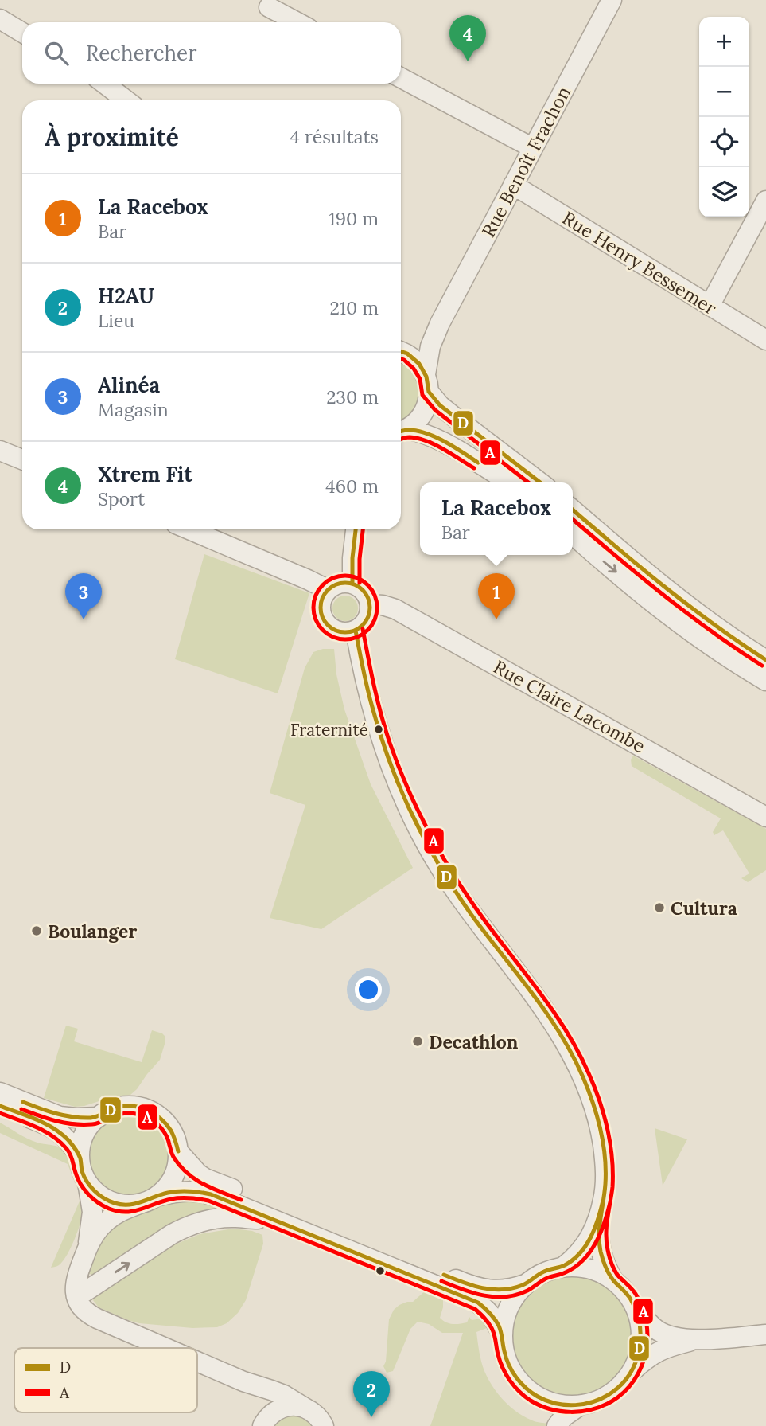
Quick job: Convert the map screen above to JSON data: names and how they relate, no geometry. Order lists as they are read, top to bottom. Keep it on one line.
{"streets":{"street":["Rue Benoît Frachon","Rue Henry Bessemer","Rue Claire Lacombe"]},"crossings":[["Rue Benoît Frachon","Rue Henry Bessemer"]],"places":["Fraternité","Cultura","Boulanger","Decathlon"],"lines":["transit line D","transit line A"],"legend":["D","A"],"page":{"pins":["4","1","3","2"],"map_buttons":["+","−"],"search":"Rechercher","heading":["À proximité","4 résultats"],"list":[{"mark":"1","name":"La Racebox","note":"Bar","value":"190 m"},{"mark":"2","name":"H2AU","note":"Lieu","value":"210 m"},{"mark":"3","name":"Alinéa","note":"Magasin","value":"230 m"},{"mark":"4","name":"Xtrem Fit","note":"Sport","value":"460 m"}],"popup":["La Racebox","Bar"]}}
